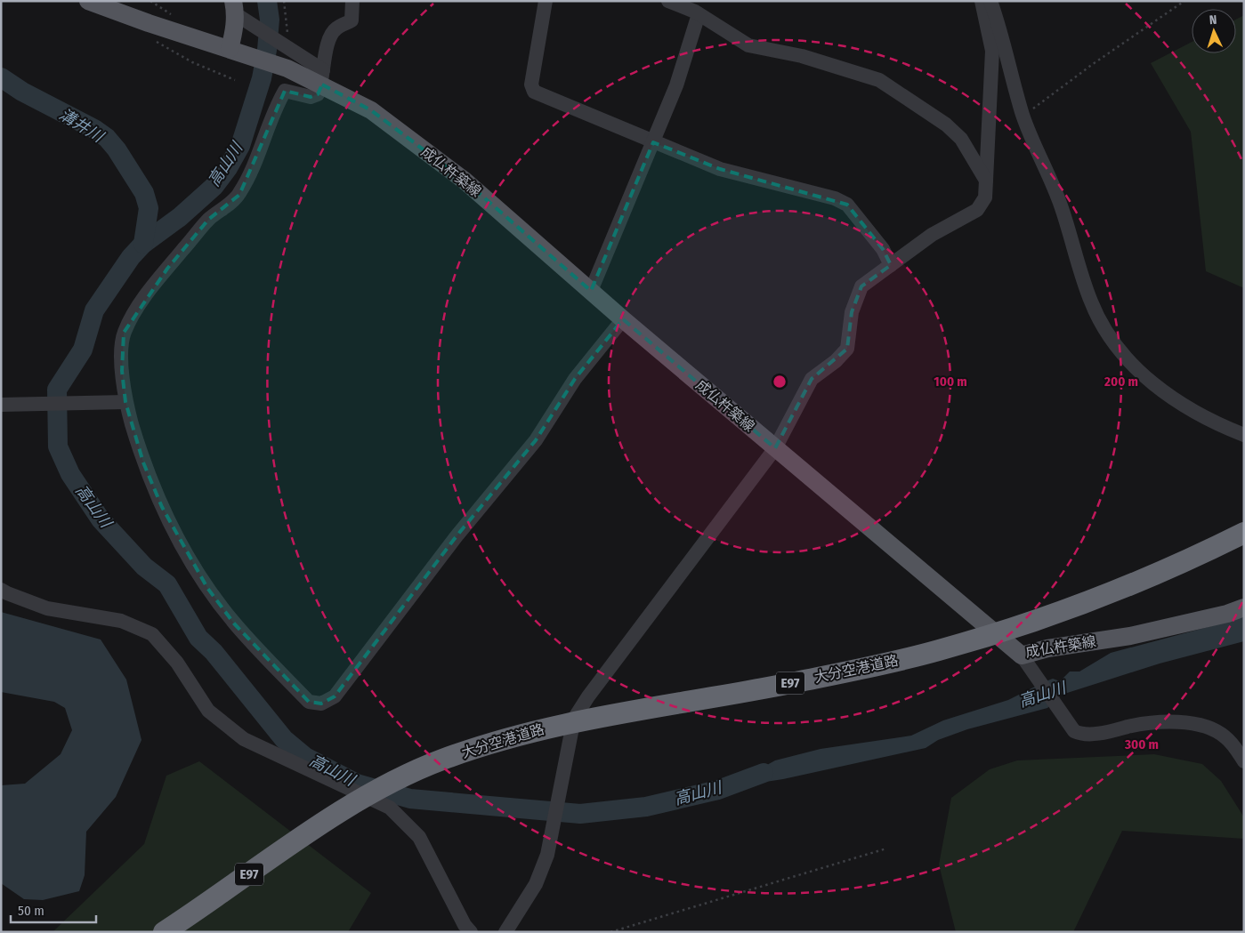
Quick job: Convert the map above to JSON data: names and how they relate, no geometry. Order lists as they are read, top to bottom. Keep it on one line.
{"streets":{"highway":["大分空港道路","E97"],"main road":["成仏杵築線"]},"water":["溝井川","高山川"],"scale_bar":"50 m","north":"top","rings":["100 m","200 m","300 m"]}
